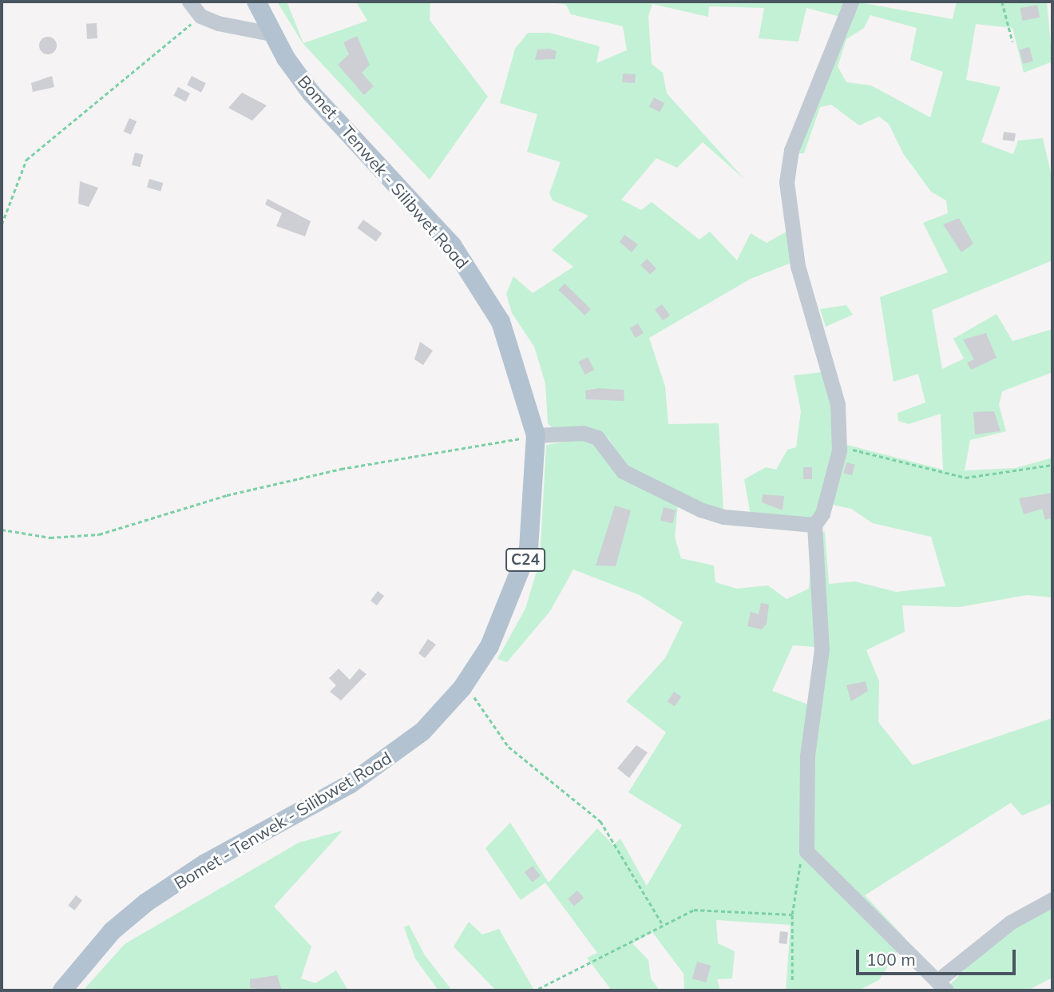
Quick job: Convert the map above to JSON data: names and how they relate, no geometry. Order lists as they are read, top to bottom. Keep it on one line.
{"streets":{"main road":["Bomet - Tenwek - Silibwet Road","C24"]},"scale_bar":"100 m"}
